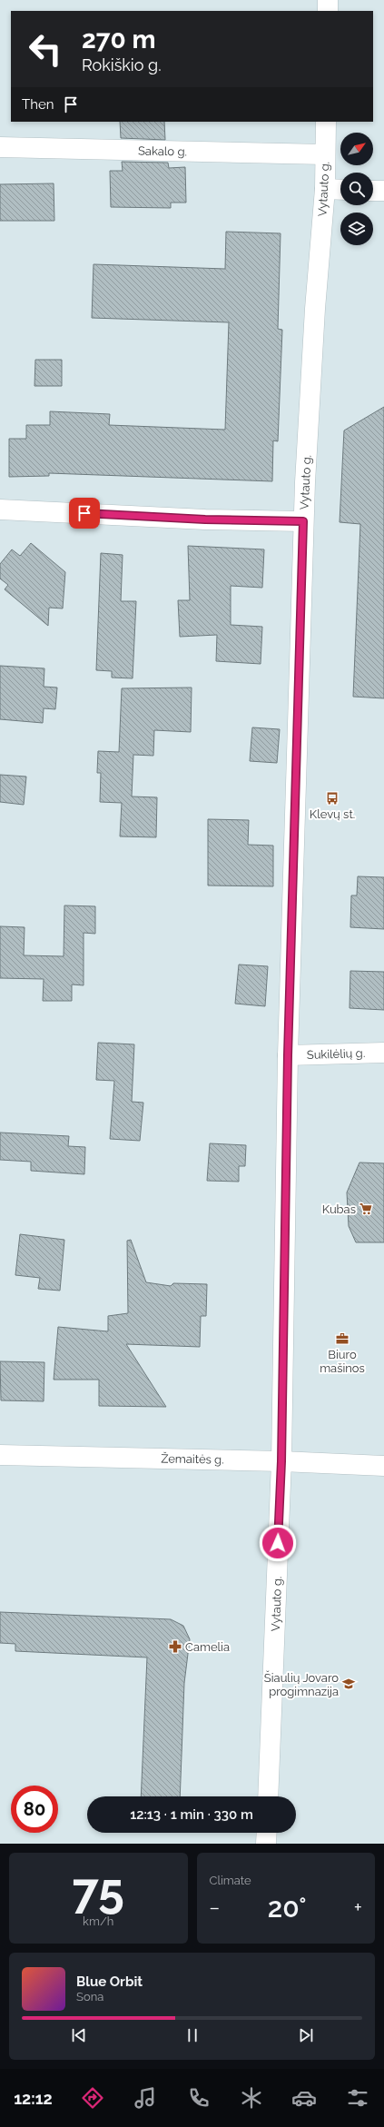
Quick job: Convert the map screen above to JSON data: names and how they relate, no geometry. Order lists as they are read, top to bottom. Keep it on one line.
{"streets":{"main road":["Sakalo g.","Vytauto g.","Sukilėlių g.","Žemaitės g."]},"crossings":[["Sakalo g.","Vytauto g."],["Vytauto g.","Sukilėlių g."],["Vytauto g.","Žemaitės g."]],"places":{"bus stop":["Klevų st."],"supermarket":["Kubas"],"office":["Biuro mašinos"],"pharmacy":["Camelia"],"school or university":["Šiaulių Jovaro progimnazija"]},"north":"top right","page":{"turn":["270 m","Rokiškio g."],"then":"Then","limit":"80","trip":"12:13 · 1 min · 330 m","tile":[["75","km/h"],"Climate"],"heat":["−","20°","+"],"song":["Blue Orbit","Sona"],"tabs":"12:12"}}
